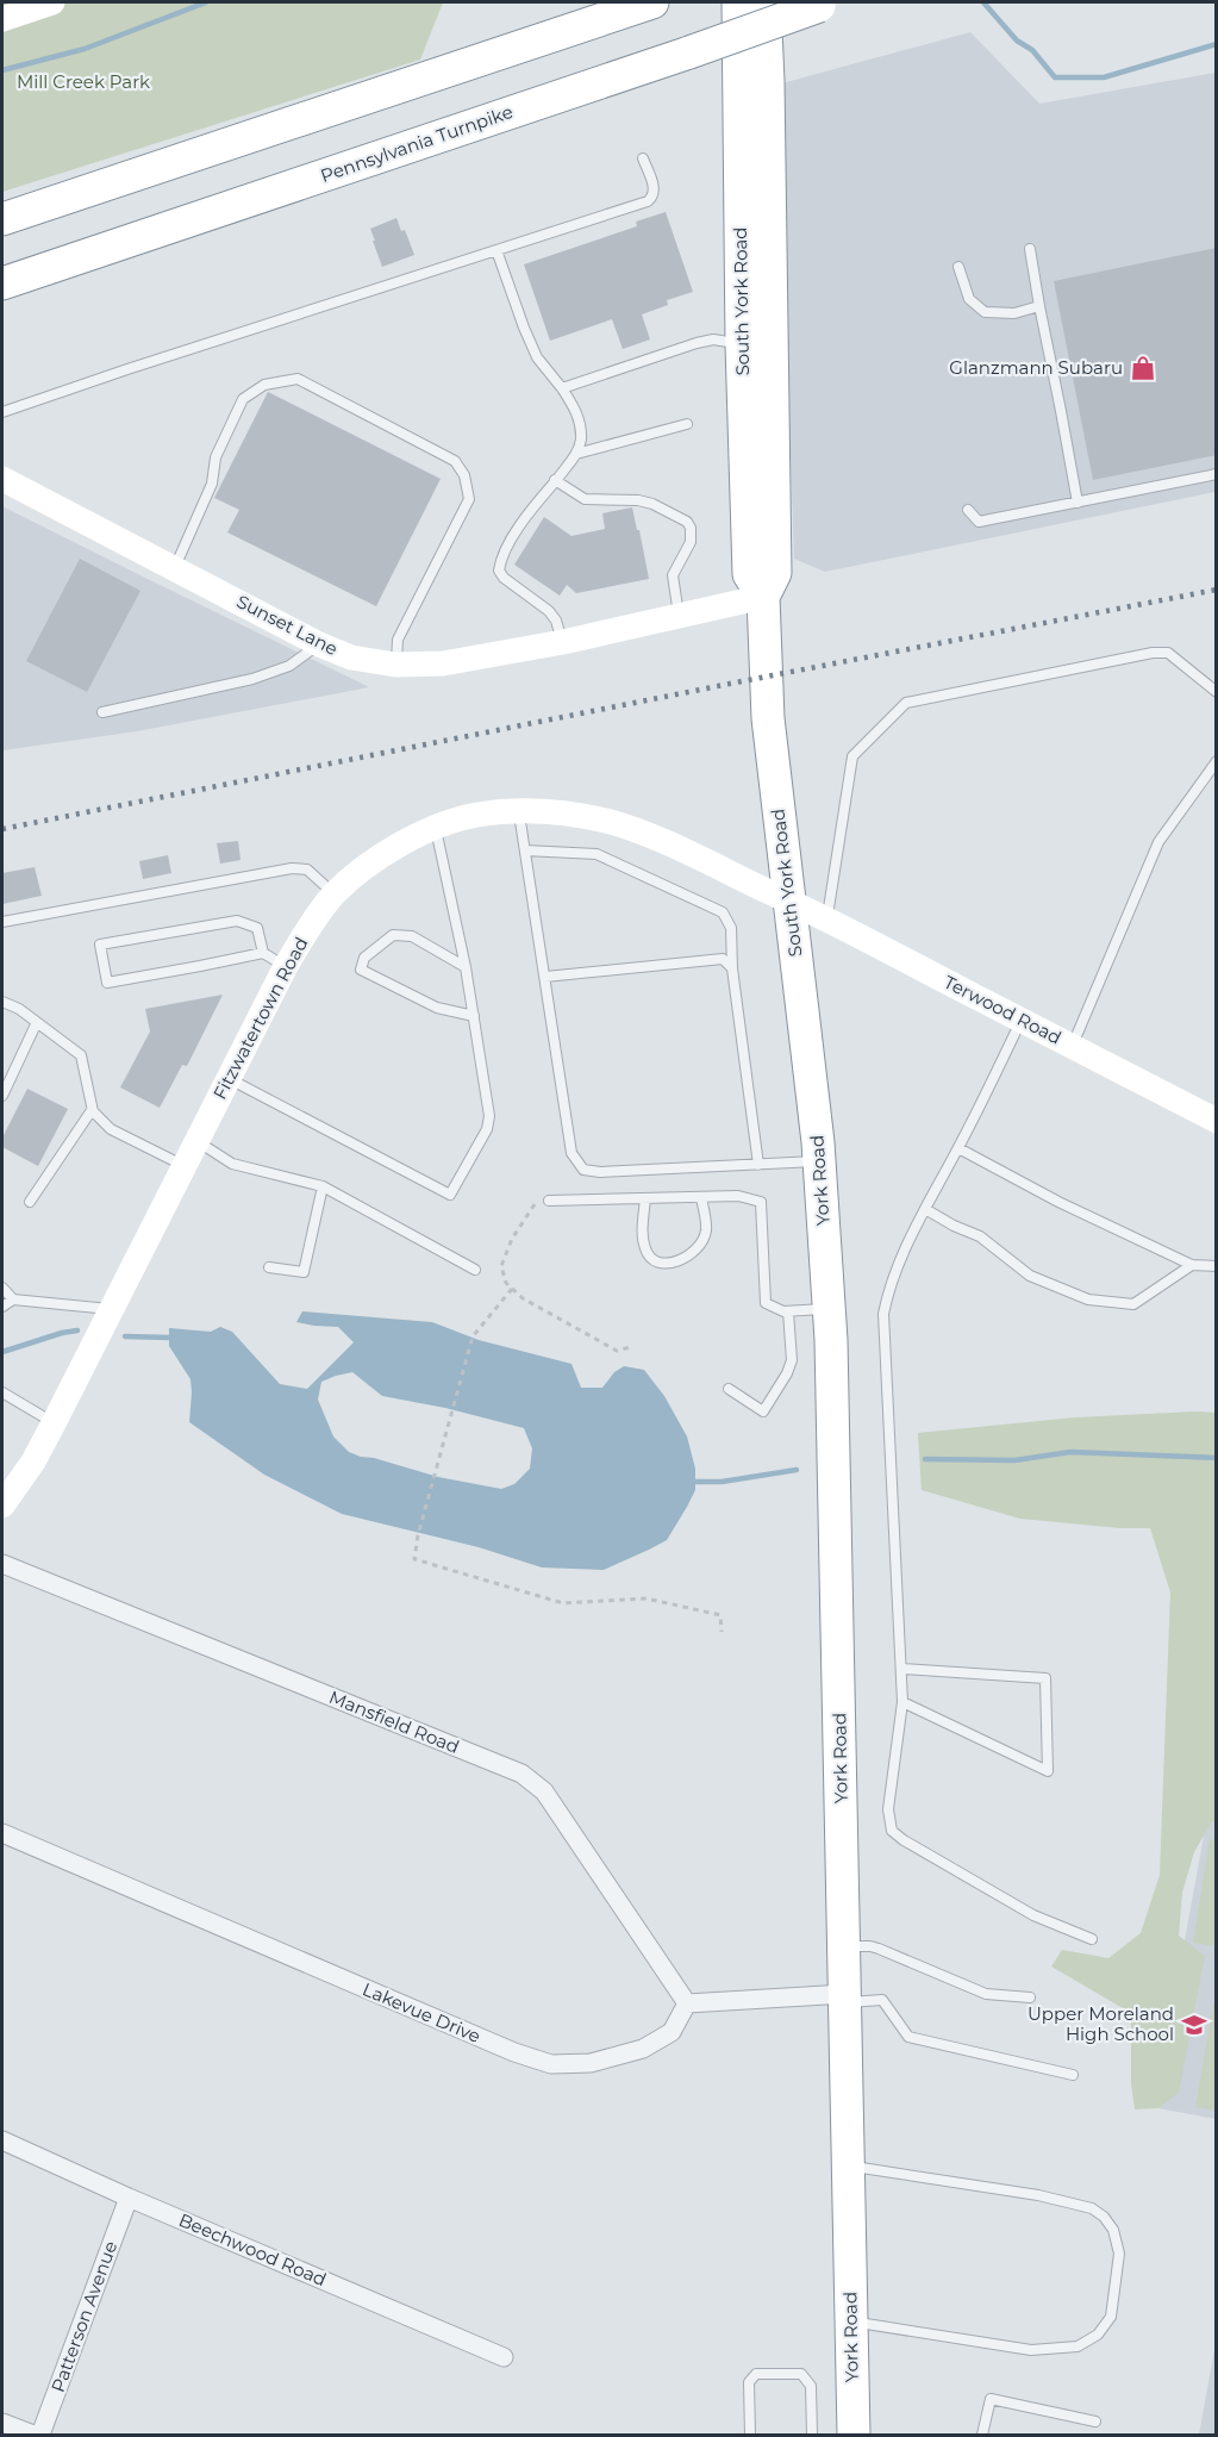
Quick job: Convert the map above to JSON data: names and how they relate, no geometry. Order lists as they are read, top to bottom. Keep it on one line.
{"streets":{"highway":["Pennsylvania Turnpike","South York Road","York Road"],"street":["Sunset Lane","Terwood Road","Fitzwatertown Road","Mansfield Road","Lakevue Drive","Beechwood Road","Patterson Avenue"]},"crossings":[["South York Road","Sunset Lane"],["South York Road","Terwood Road"],["South York Road","Fitzwatertown Road"],["South York Road","York Road"],["Terwood Road","Fitzwatertown Road"],["Mansfield Road","Lakevue Drive"],["Beechwood Road","Patterson Avenue"]],"parks":["Mill Creek Park"],"places":{"shop":["Glanzmann Subaru"],"school or university":["Upper Moreland High School"]}}
